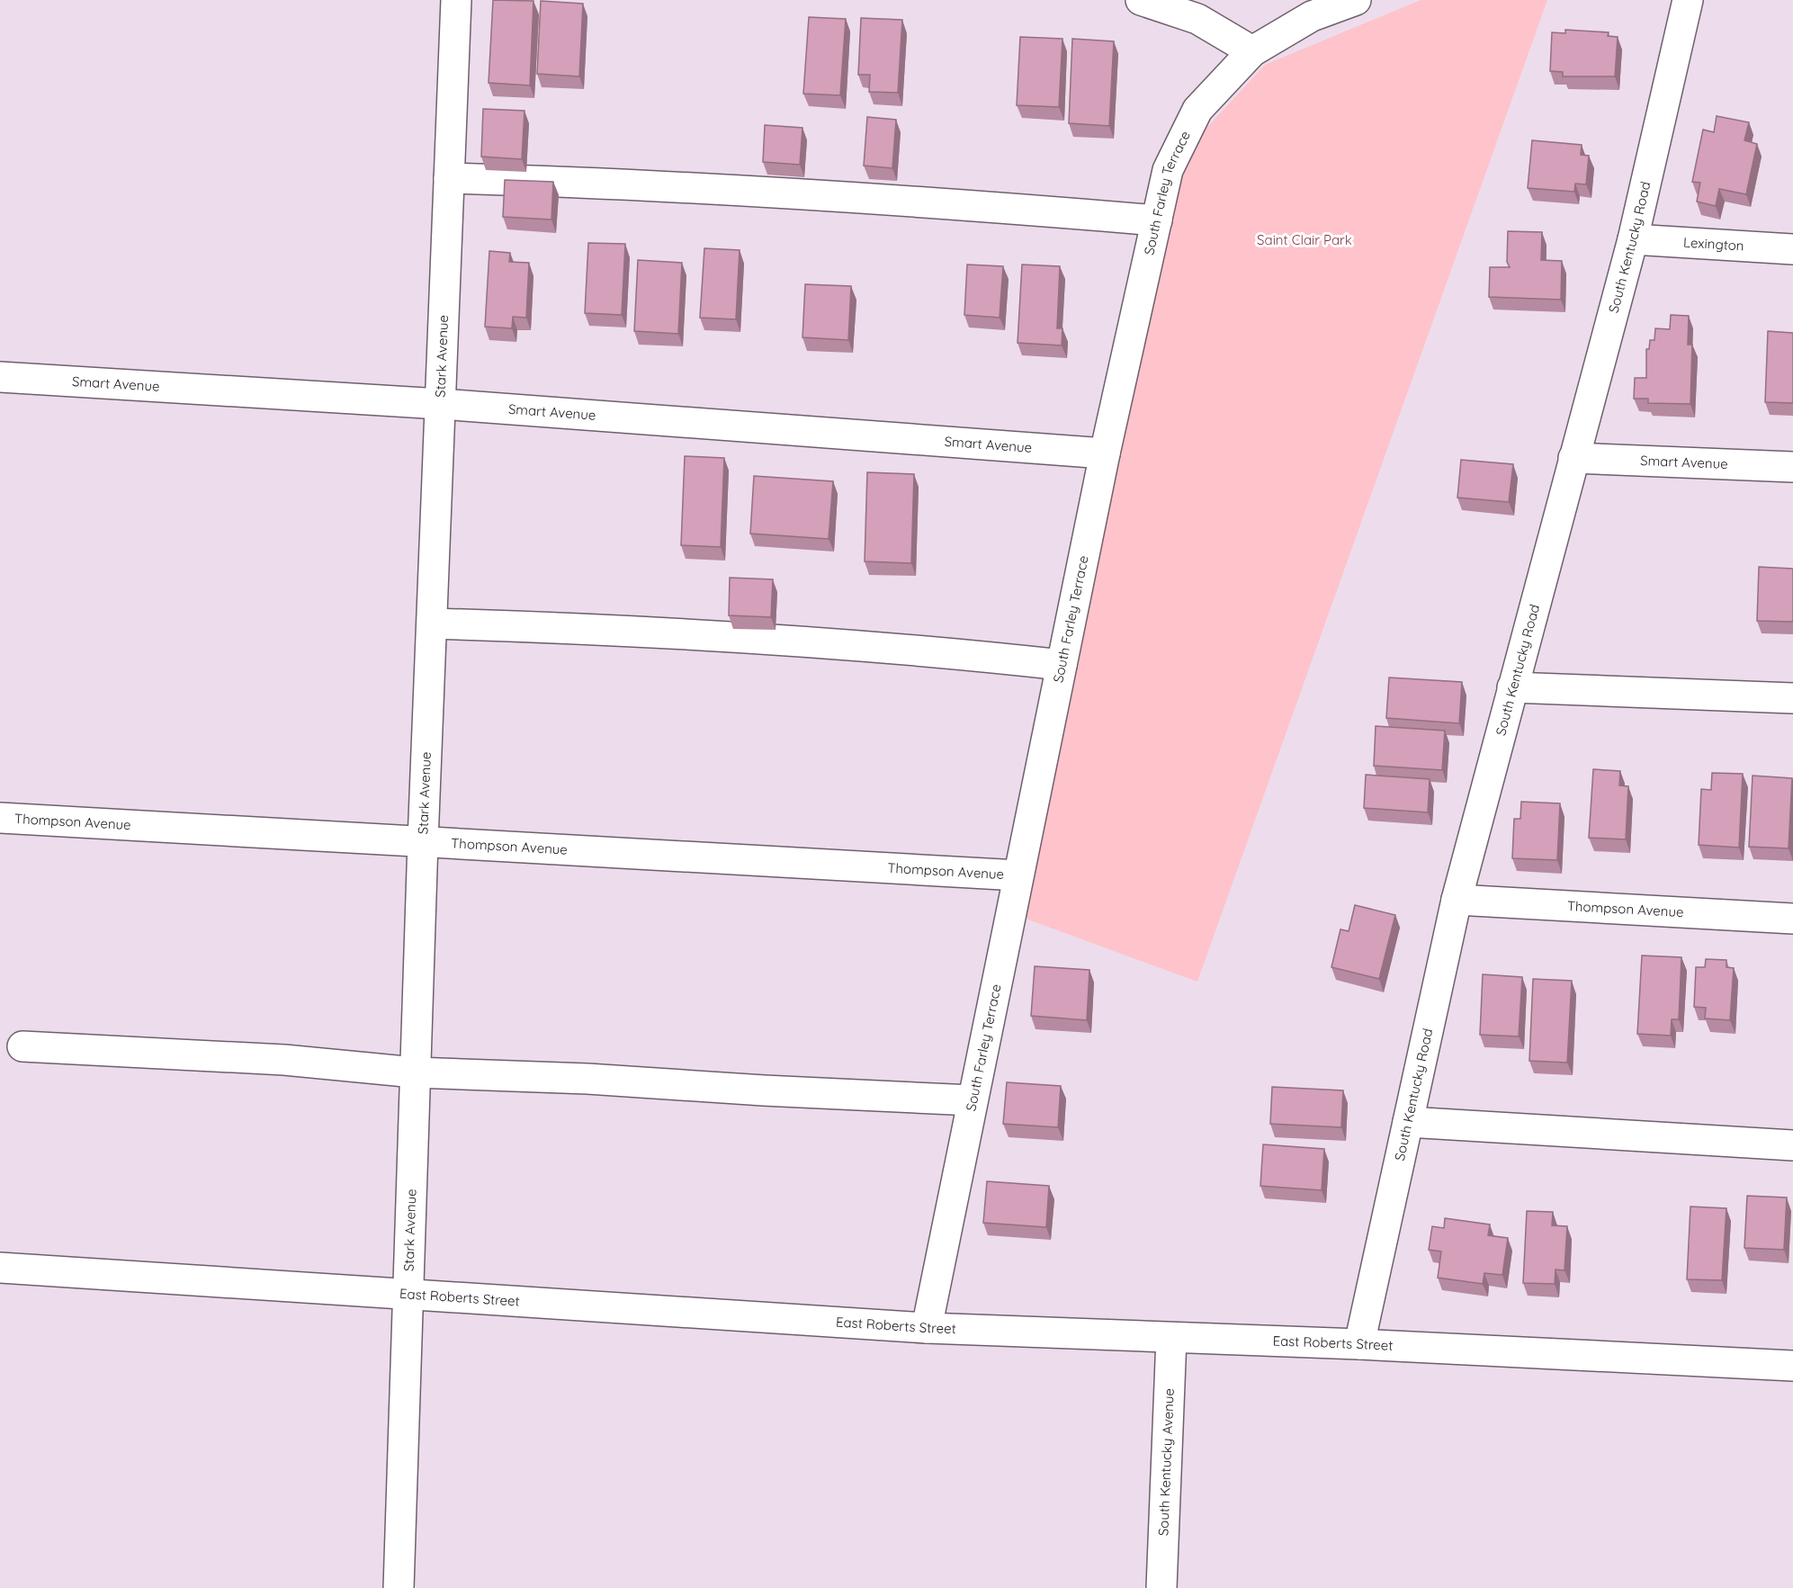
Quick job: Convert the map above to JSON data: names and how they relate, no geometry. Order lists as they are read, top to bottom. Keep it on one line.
{"streets":{"street":["South Farley Terrace","Lexington","South Kentucky Road","Stark Avenue","Smart Avenue","Thompson Avenue","East Roberts Street","South Kentucky Avenue"]},"crossings":[["South Farley Terrace","Smart Avenue"],["South Farley Terrace","Thompson Avenue"],["South Farley Terrace","East Roberts Street"],["Lexington","South Kentucky Road"],["South Kentucky Road","Smart Avenue"],["South Kentucky Road","Thompson Avenue"],["South Kentucky Road","East Roberts Street"],["Stark Avenue","Smart Avenue"],["Stark Avenue","Thompson Avenue"],["Stark Avenue","East Roberts Street"],["East Roberts Street","South Kentucky Avenue"]],"parks":["Saint Clair Park"]}
